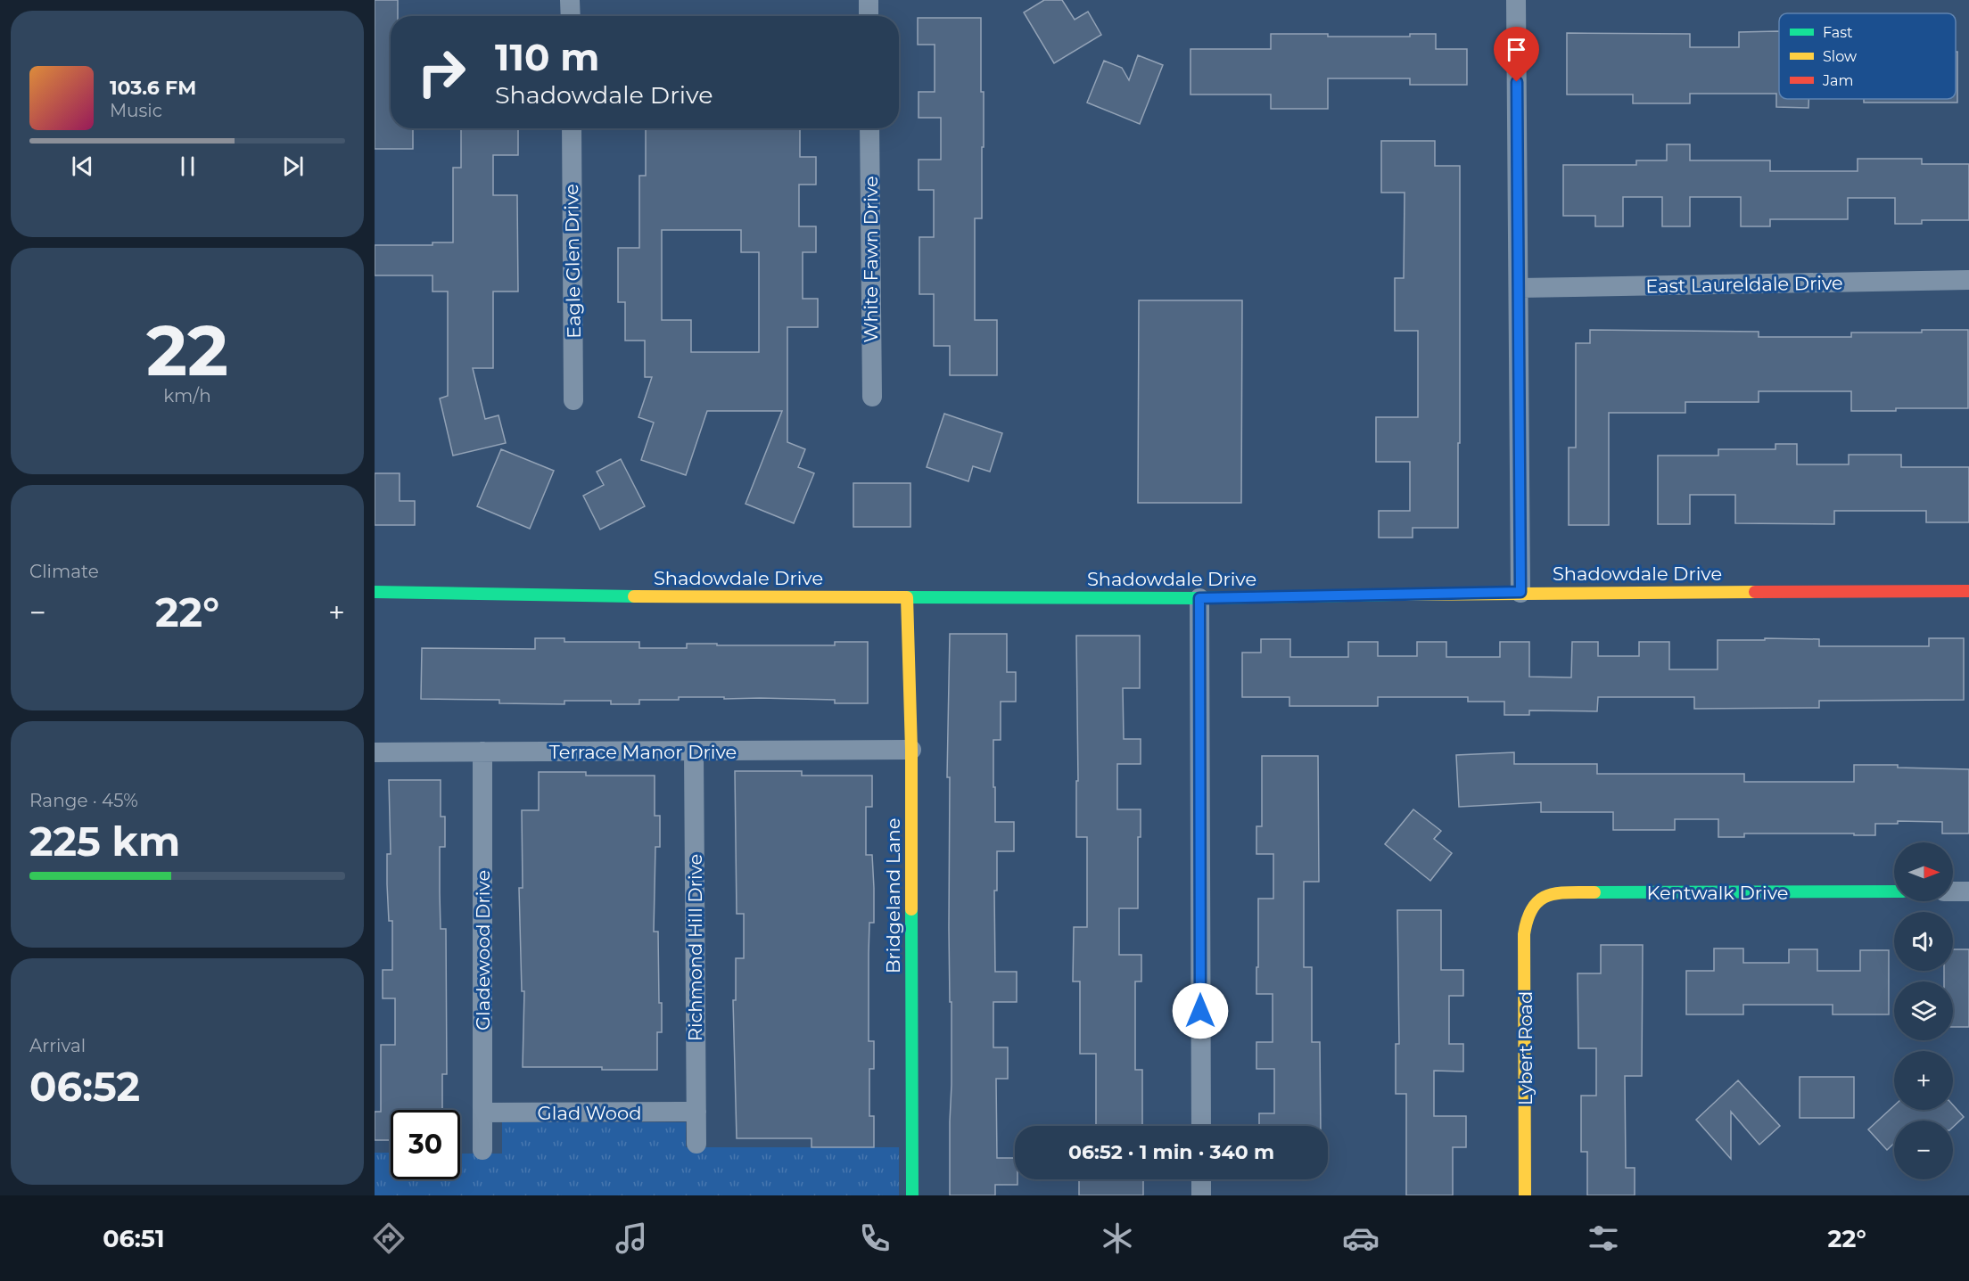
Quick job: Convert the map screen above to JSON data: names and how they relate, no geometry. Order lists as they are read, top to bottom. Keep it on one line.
{"streets":{"street":["White Fawn Drive","Eagle Glen Drive","East Laureldale Drive","Shadowdale Drive","Terrace Manor Drive","Kentwalk Drive","Bridgeland Lane","Richmond Hill Drive","Gladewood Drive","Lybert Road","Glad Wood"]},"crossings":[["Shadowdale Drive","Bridgeland Lane"],["Terrace Manor Drive","Bridgeland Lane"],["Terrace Manor Drive","Richmond Hill Drive"],["Terrace Manor Drive","Gladewood Drive"],["Kentwalk Drive","Lybert Road"],["Richmond Hill Drive","Glad Wood"],["Gladewood Drive","Glad Wood"]],"legend":["Fast","Slow","Jam"],"north":"right","page":{"turn":["110 m","Shadowdale Drive"],"song":["103.6 FM","Music"],"tile":[["22","km/h"],"Climate",["Range · 45%","225 km"],["Arrival","06:52"]],"heat":["−","22°","+"],"map_buttons":["+","−"],"limit":"30","trip":"06:52 · 1 min · 340 m","tabs":["06:51","22°"]}}
